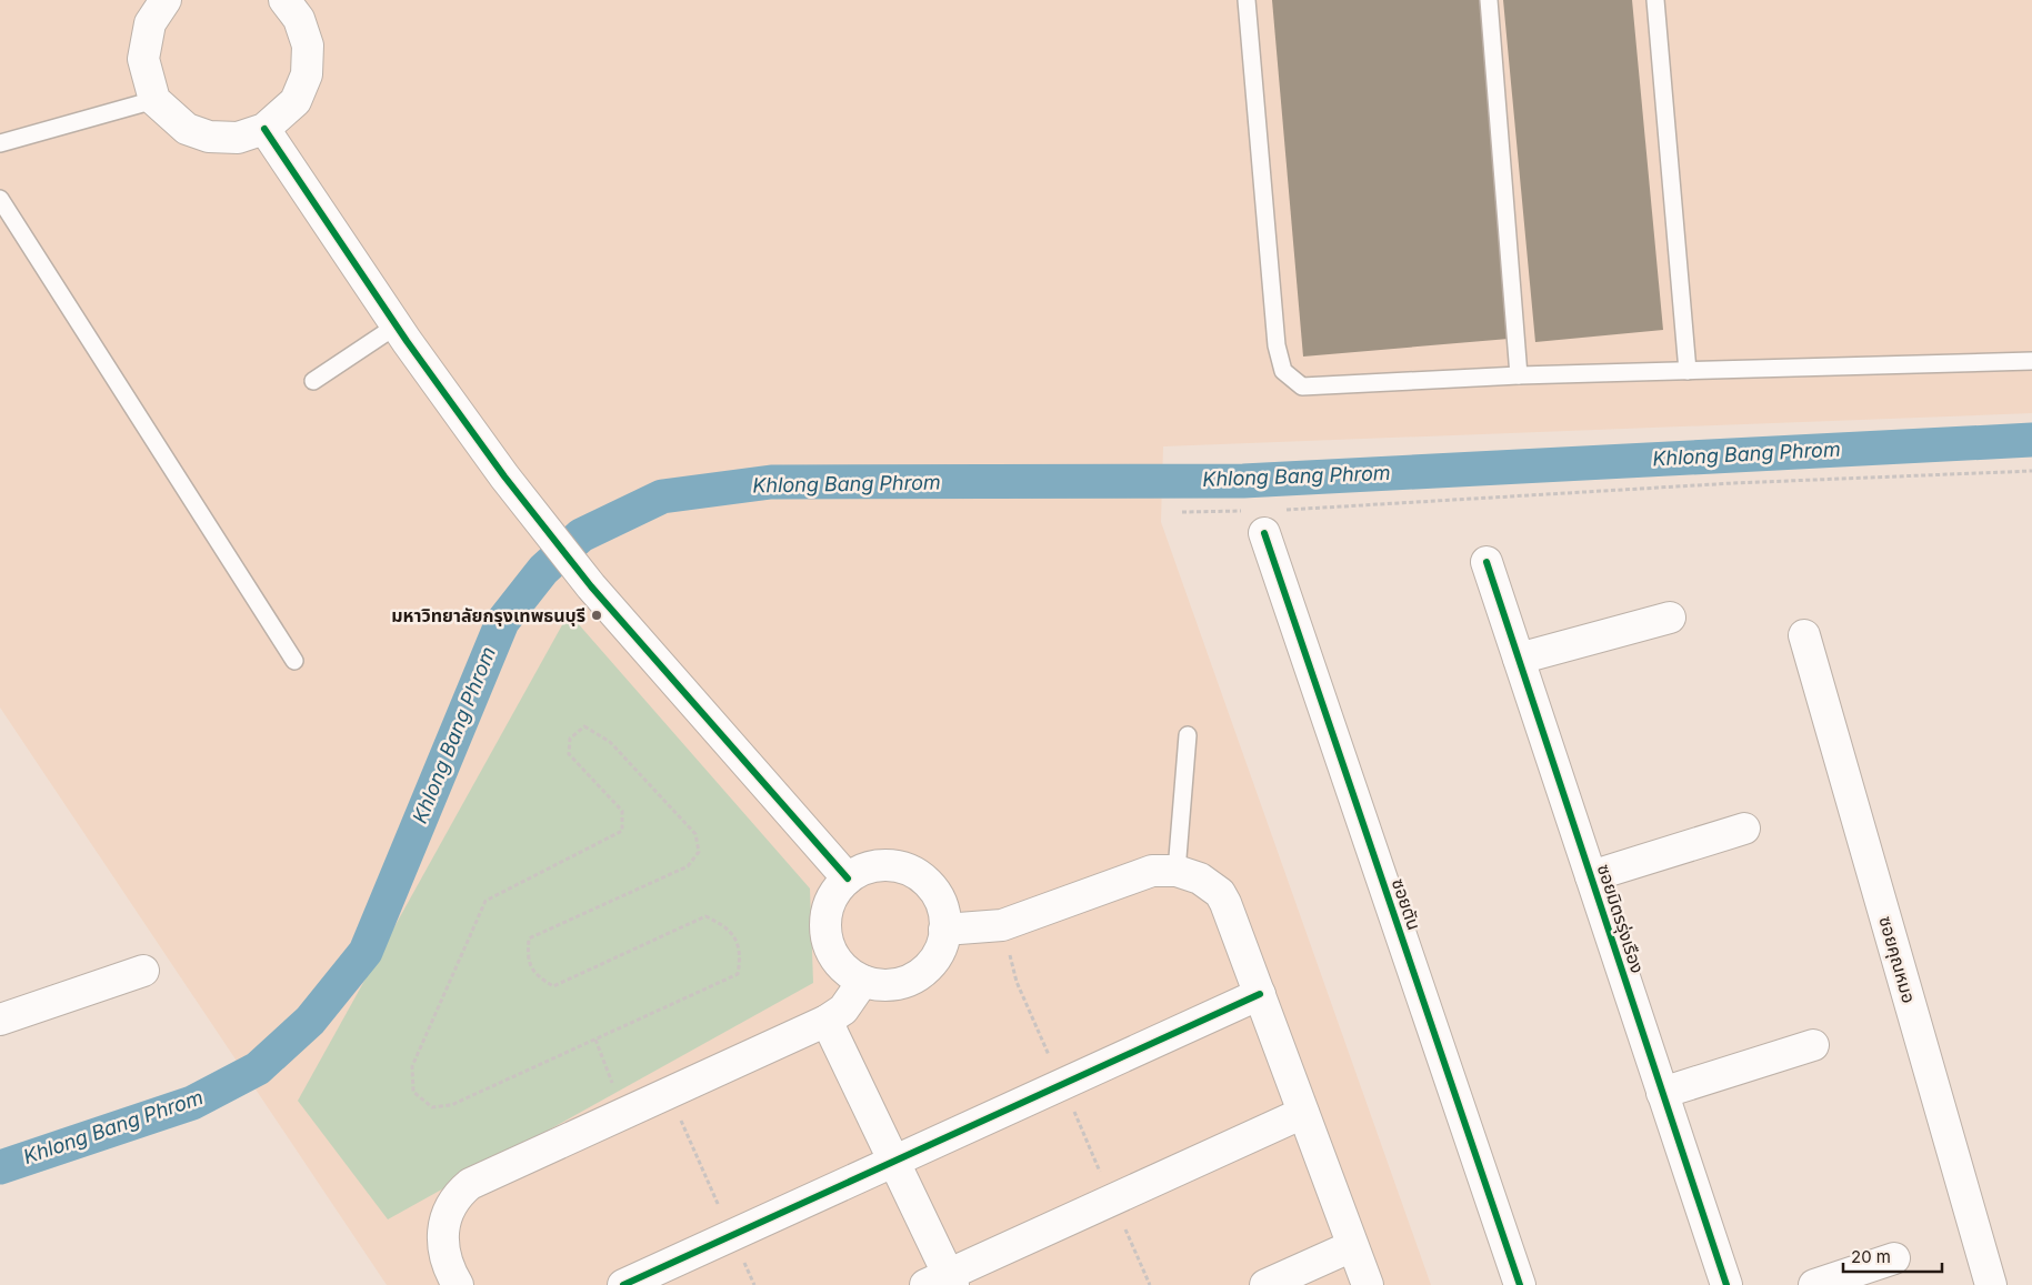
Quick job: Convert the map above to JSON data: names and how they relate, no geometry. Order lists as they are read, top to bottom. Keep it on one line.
{"streets":{"street":["ซอยตัน","ซอยมิตรรุ่งเรือง","ซอยคุณหมอ"]},"water":["Khlong Bang Phrom"],"places":["มหาวิทยาลัยกรุงเทพธนบุรี"],"scale_bar":"20 m"}
